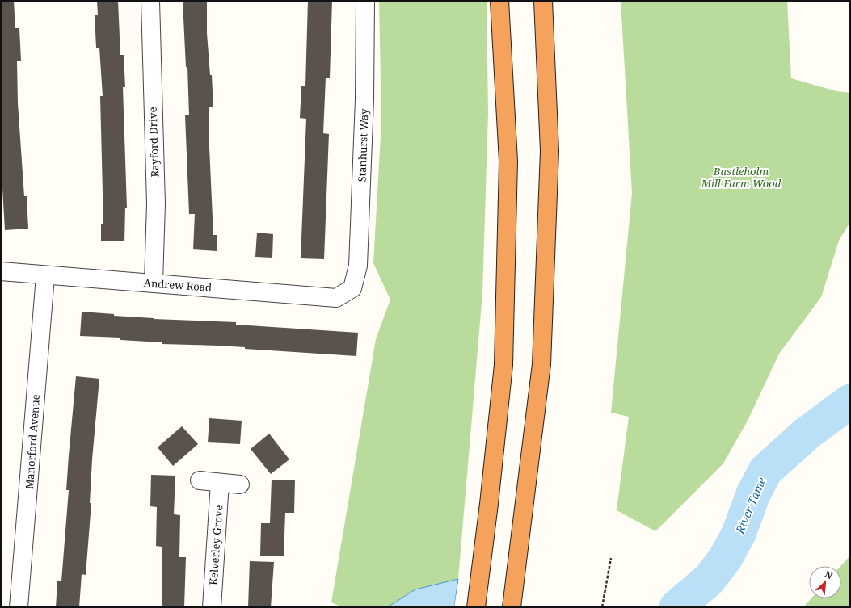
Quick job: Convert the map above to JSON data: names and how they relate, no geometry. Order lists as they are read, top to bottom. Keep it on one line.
{"streets":{"street":["Rayford Drive","Stanhurst Way","Andrew Road","Manorford Avenue","Kelverley Grove"]},"crossings":[["Rayford Drive","Andrew Road"],["Stanhurst Way","Andrew Road"],["Andrew Road","Manorford Avenue"]],"water":["River Tame"],"parks":["Bustleholm Mill Farm Wood"],"north":"top right"}
